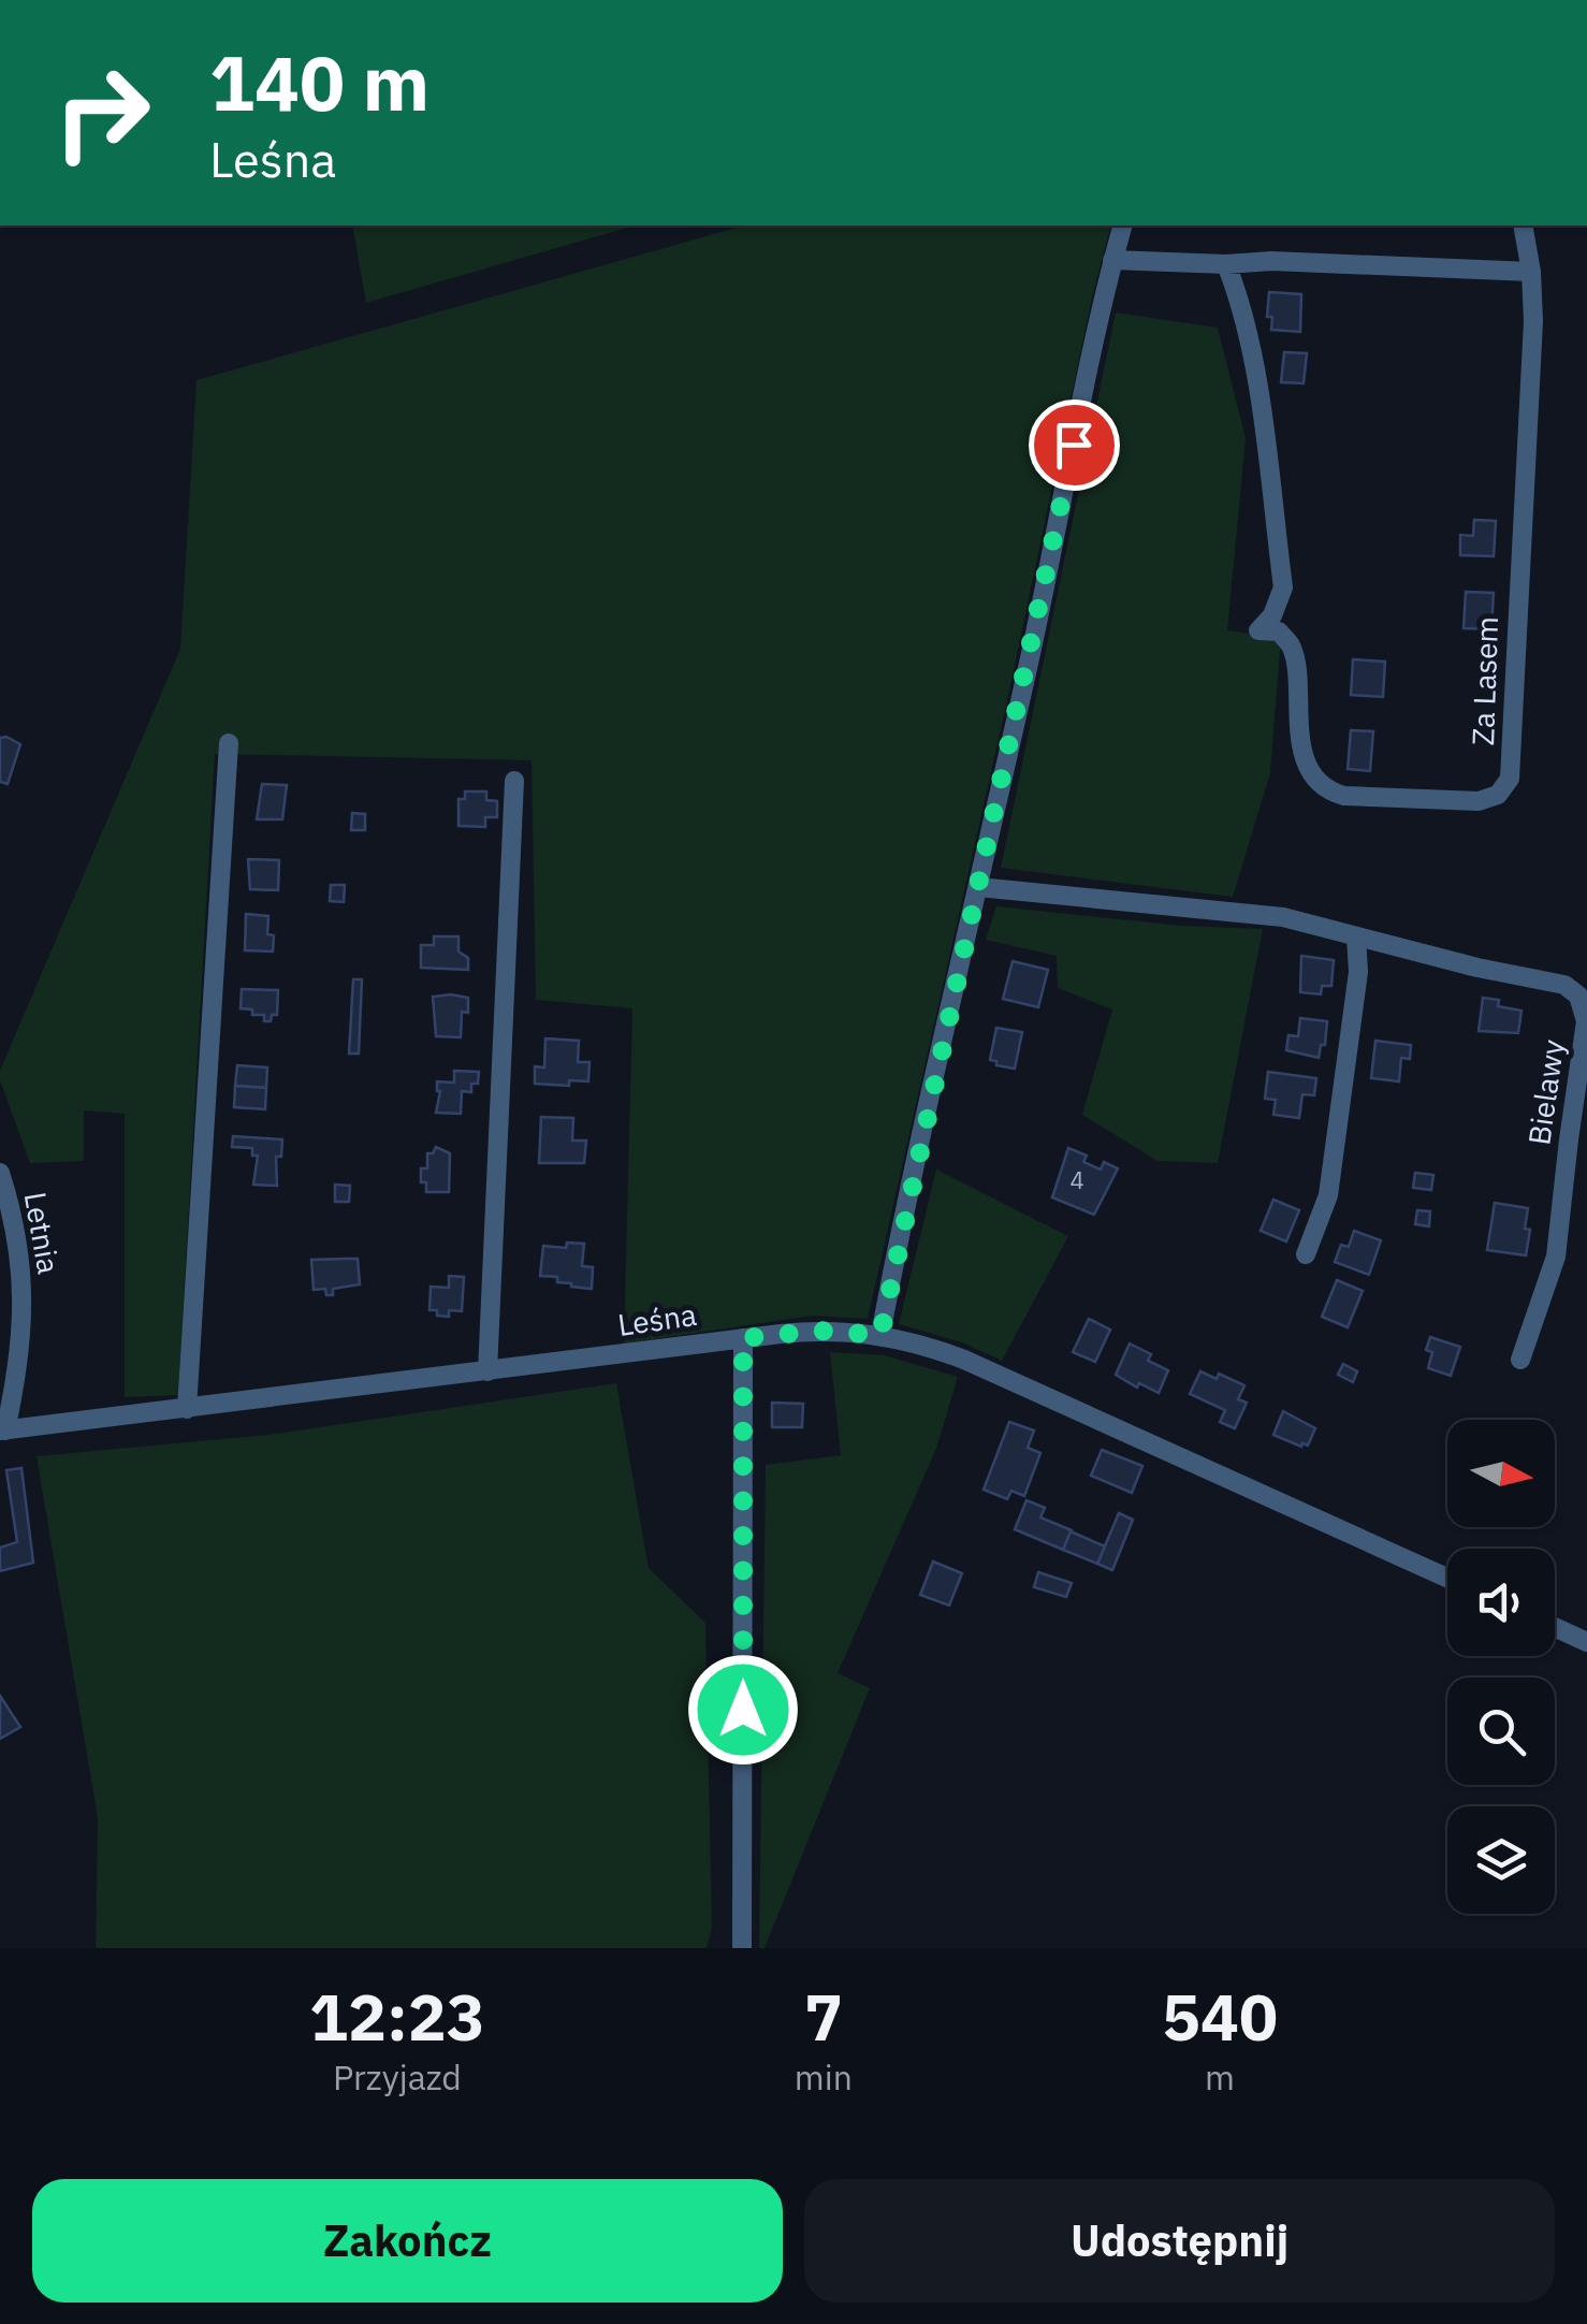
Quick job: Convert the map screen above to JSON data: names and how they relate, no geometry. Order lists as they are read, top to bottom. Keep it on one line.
{"streets":{"street":["Za Lasem","Bielawy","Letnia","Leśna"]},"crossings":[["Letnia","Leśna"]],"house_numbers":["4"],"north":"right","page":{"turn":["140 m","Leśna"],"eta":["12:23","Przyjazd","7","min","540","m"],"buttons":["Zakończ","Udostępnij"]}}
